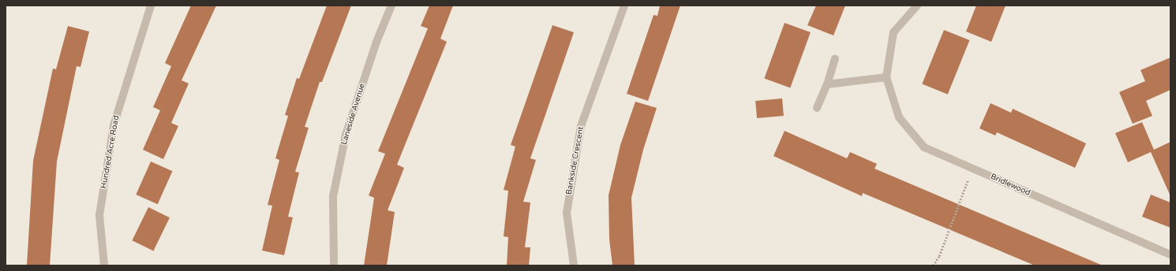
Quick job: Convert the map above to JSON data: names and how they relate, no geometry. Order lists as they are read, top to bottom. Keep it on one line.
{"streets":{"street":["Laneside Avenue","Hundred Acre Road","Bankside Crescent","Bridlewood"]}}
